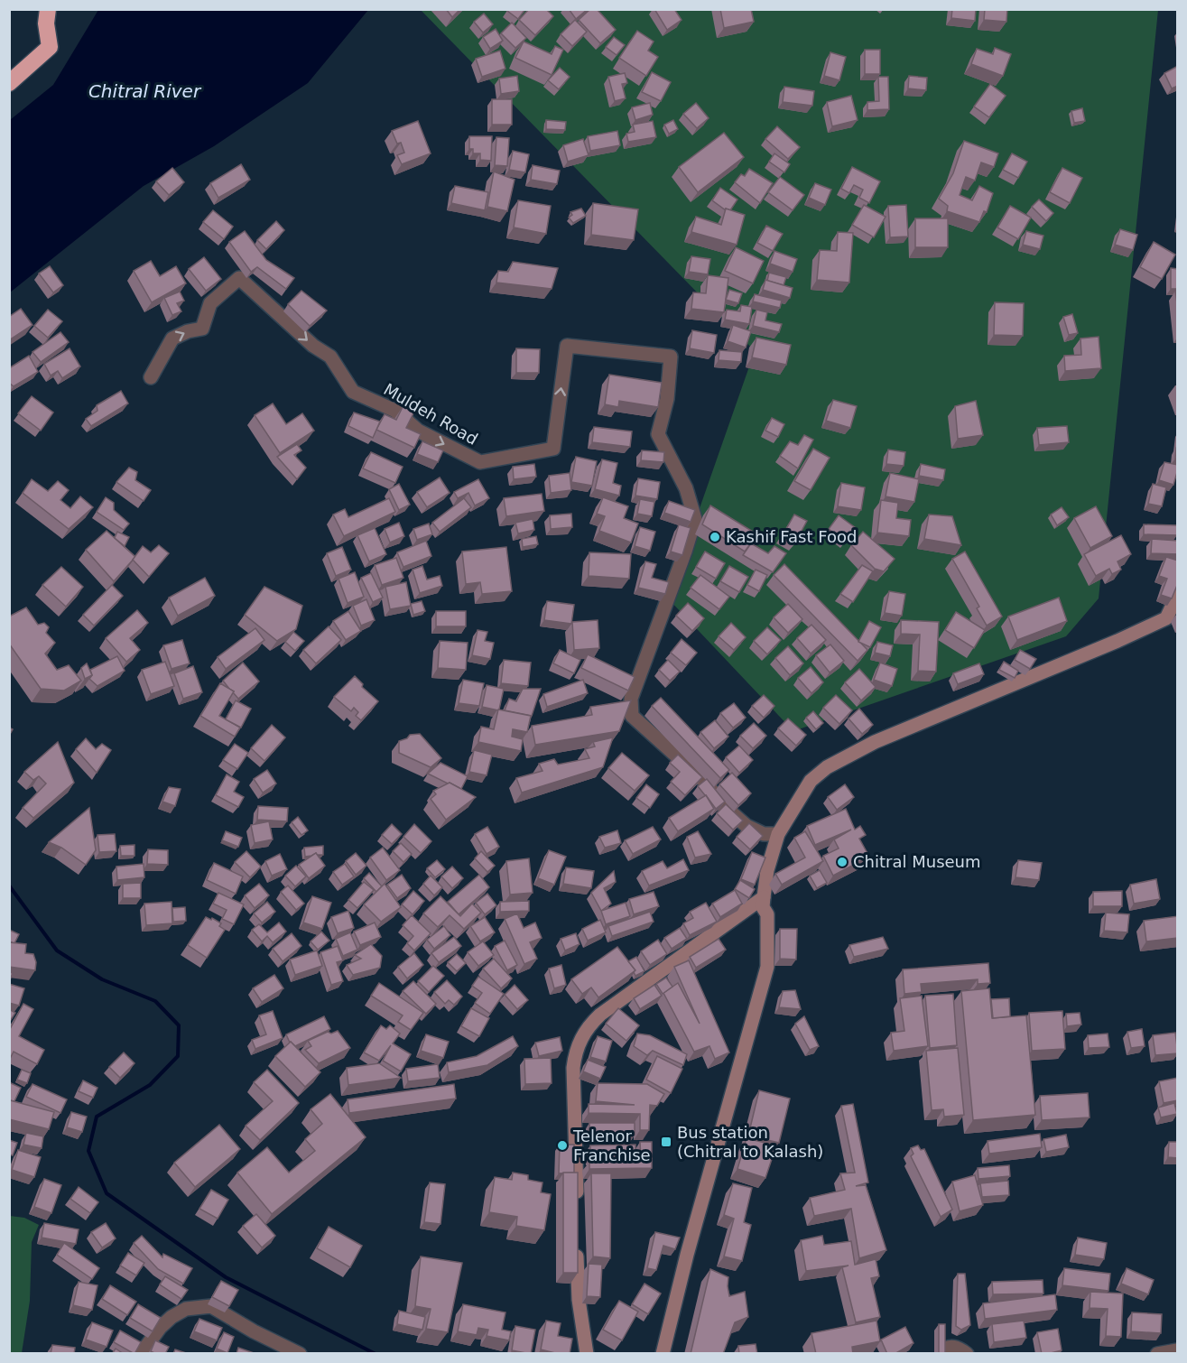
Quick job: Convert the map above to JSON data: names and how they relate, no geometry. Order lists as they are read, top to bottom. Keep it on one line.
{"streets":{"street":["Muldeh Road"]},"water":["Chitral River"],"places":{"other":["Kashif Fast Food","Chitral Museum","Telenor Franchise"],"transit":["Bus station (Chitral to Kalash)"]}}
